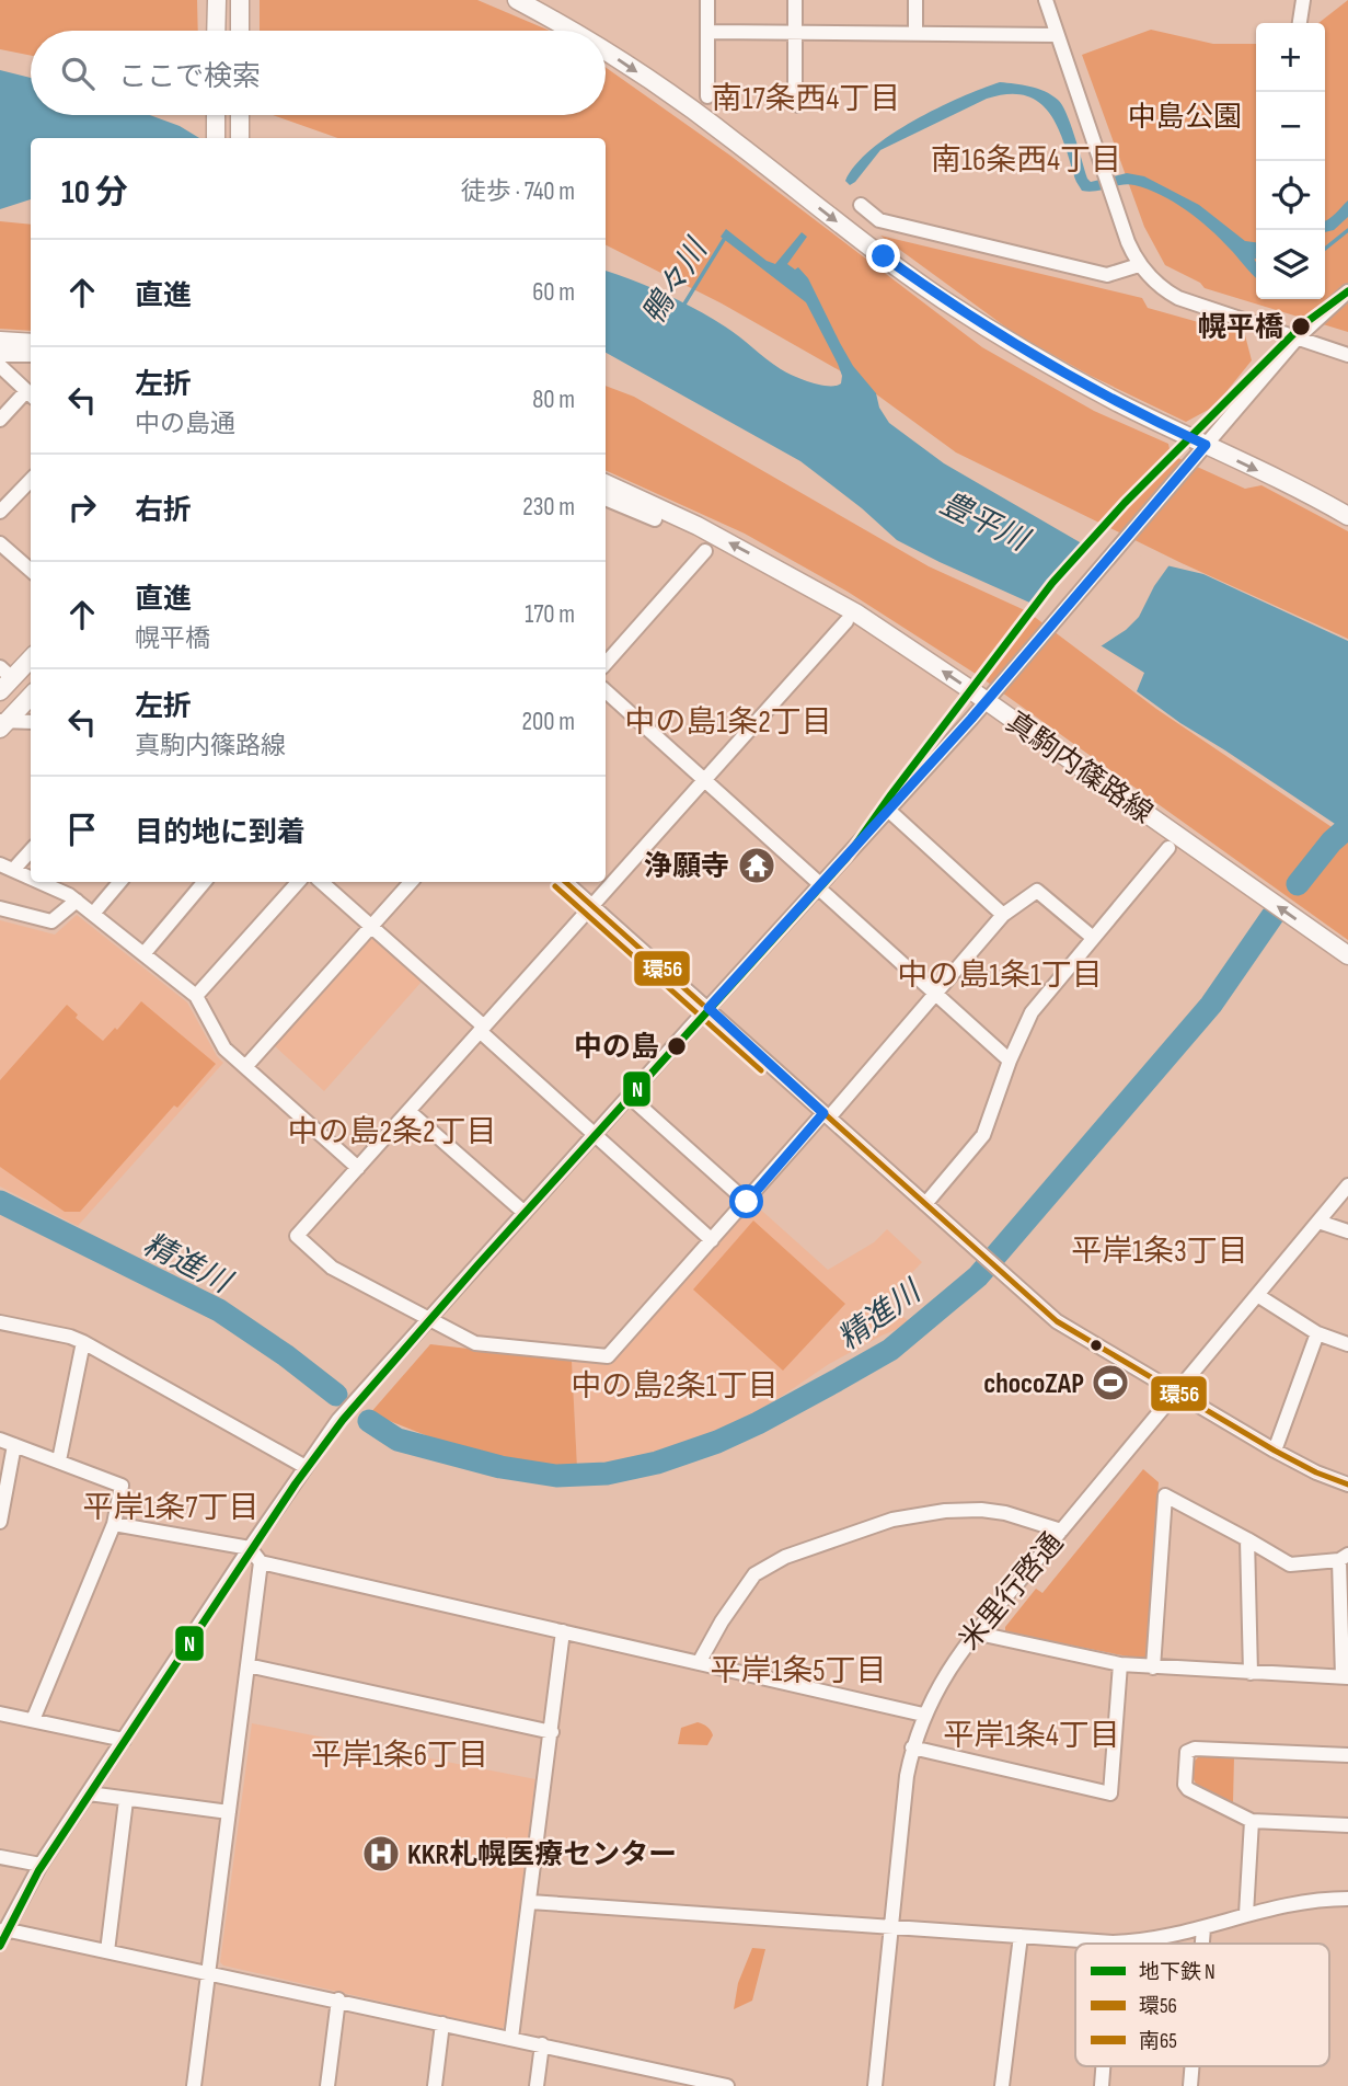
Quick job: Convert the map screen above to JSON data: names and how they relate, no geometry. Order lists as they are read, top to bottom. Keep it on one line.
{"streets":{"main road":["真駒内篠路線"],"street":["米里行啓通"]},"one_way":["真駒内篠路線"],"districts":["南17条西4丁目","南16条西4丁目","中の島1条2丁目","中の島1条1丁目","中の島2条2丁目","平岸1条3丁目","中の島2条1丁目","平岸1条7丁目","平岸1条5丁目","平岸1条4丁目","平岸1条6丁目"],"water":["鴨々川","豊平川","精進川"],"parks":["中島公園"],"places":{"other":["幌平橋","中の島"],"temple":["浄願寺"],"sports":["chocoZAP"],"hospital":["KKR札幌医療センター"]},"lines":["metro line N","transit line 環56","transit line 南65"],"legend":["地下鉄 N","環56","南65"],"page":{"map_buttons":["+","−"],"search":"ここで検索","heading":["10 分","徒歩 · 740 m"],"list":[["直進","60 m"],["左折","中の島通","80 m"],["右折","230 m"],["直進","幌平橋","170 m"],["左折","真駒内篠路線","200 m"],"目的地に到着"]}}
